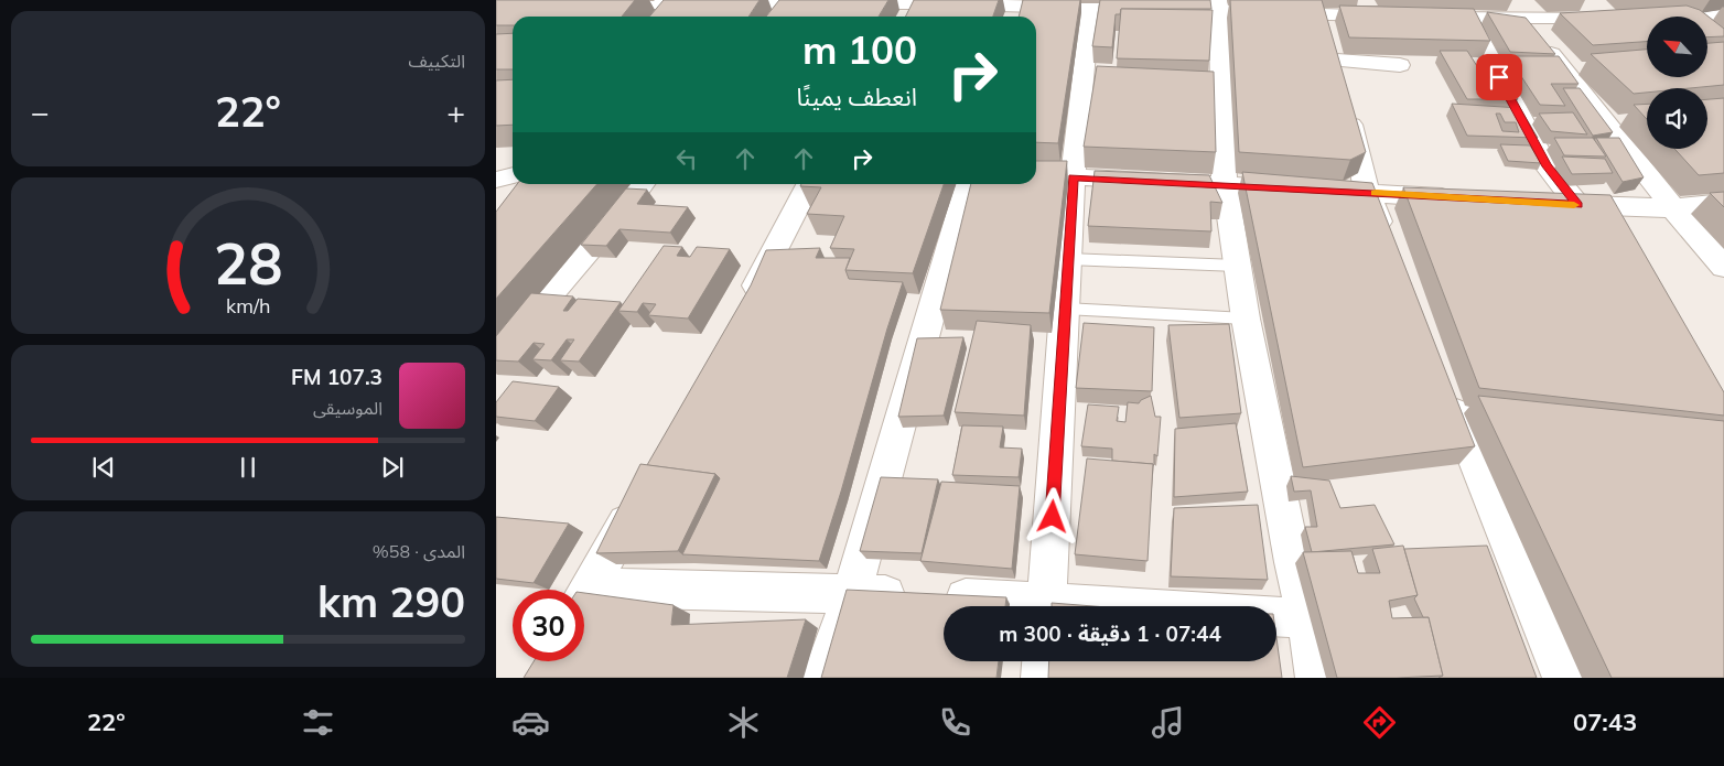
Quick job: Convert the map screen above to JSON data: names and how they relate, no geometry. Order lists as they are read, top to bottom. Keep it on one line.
{"north":"top left","page":{"tile":["التكييف",["المدى · 58%","290 km"]],"turn":["100 m","انعطف يمينًا"],"heat":["−","22°","+"],"song":["107.3 FM","الموسيقى"],"limit":"30","trip":"07:44 · 1 دقيقة · 300 m","tabs":["07:43","22°"],"gauge":["28","km/h"]}}
